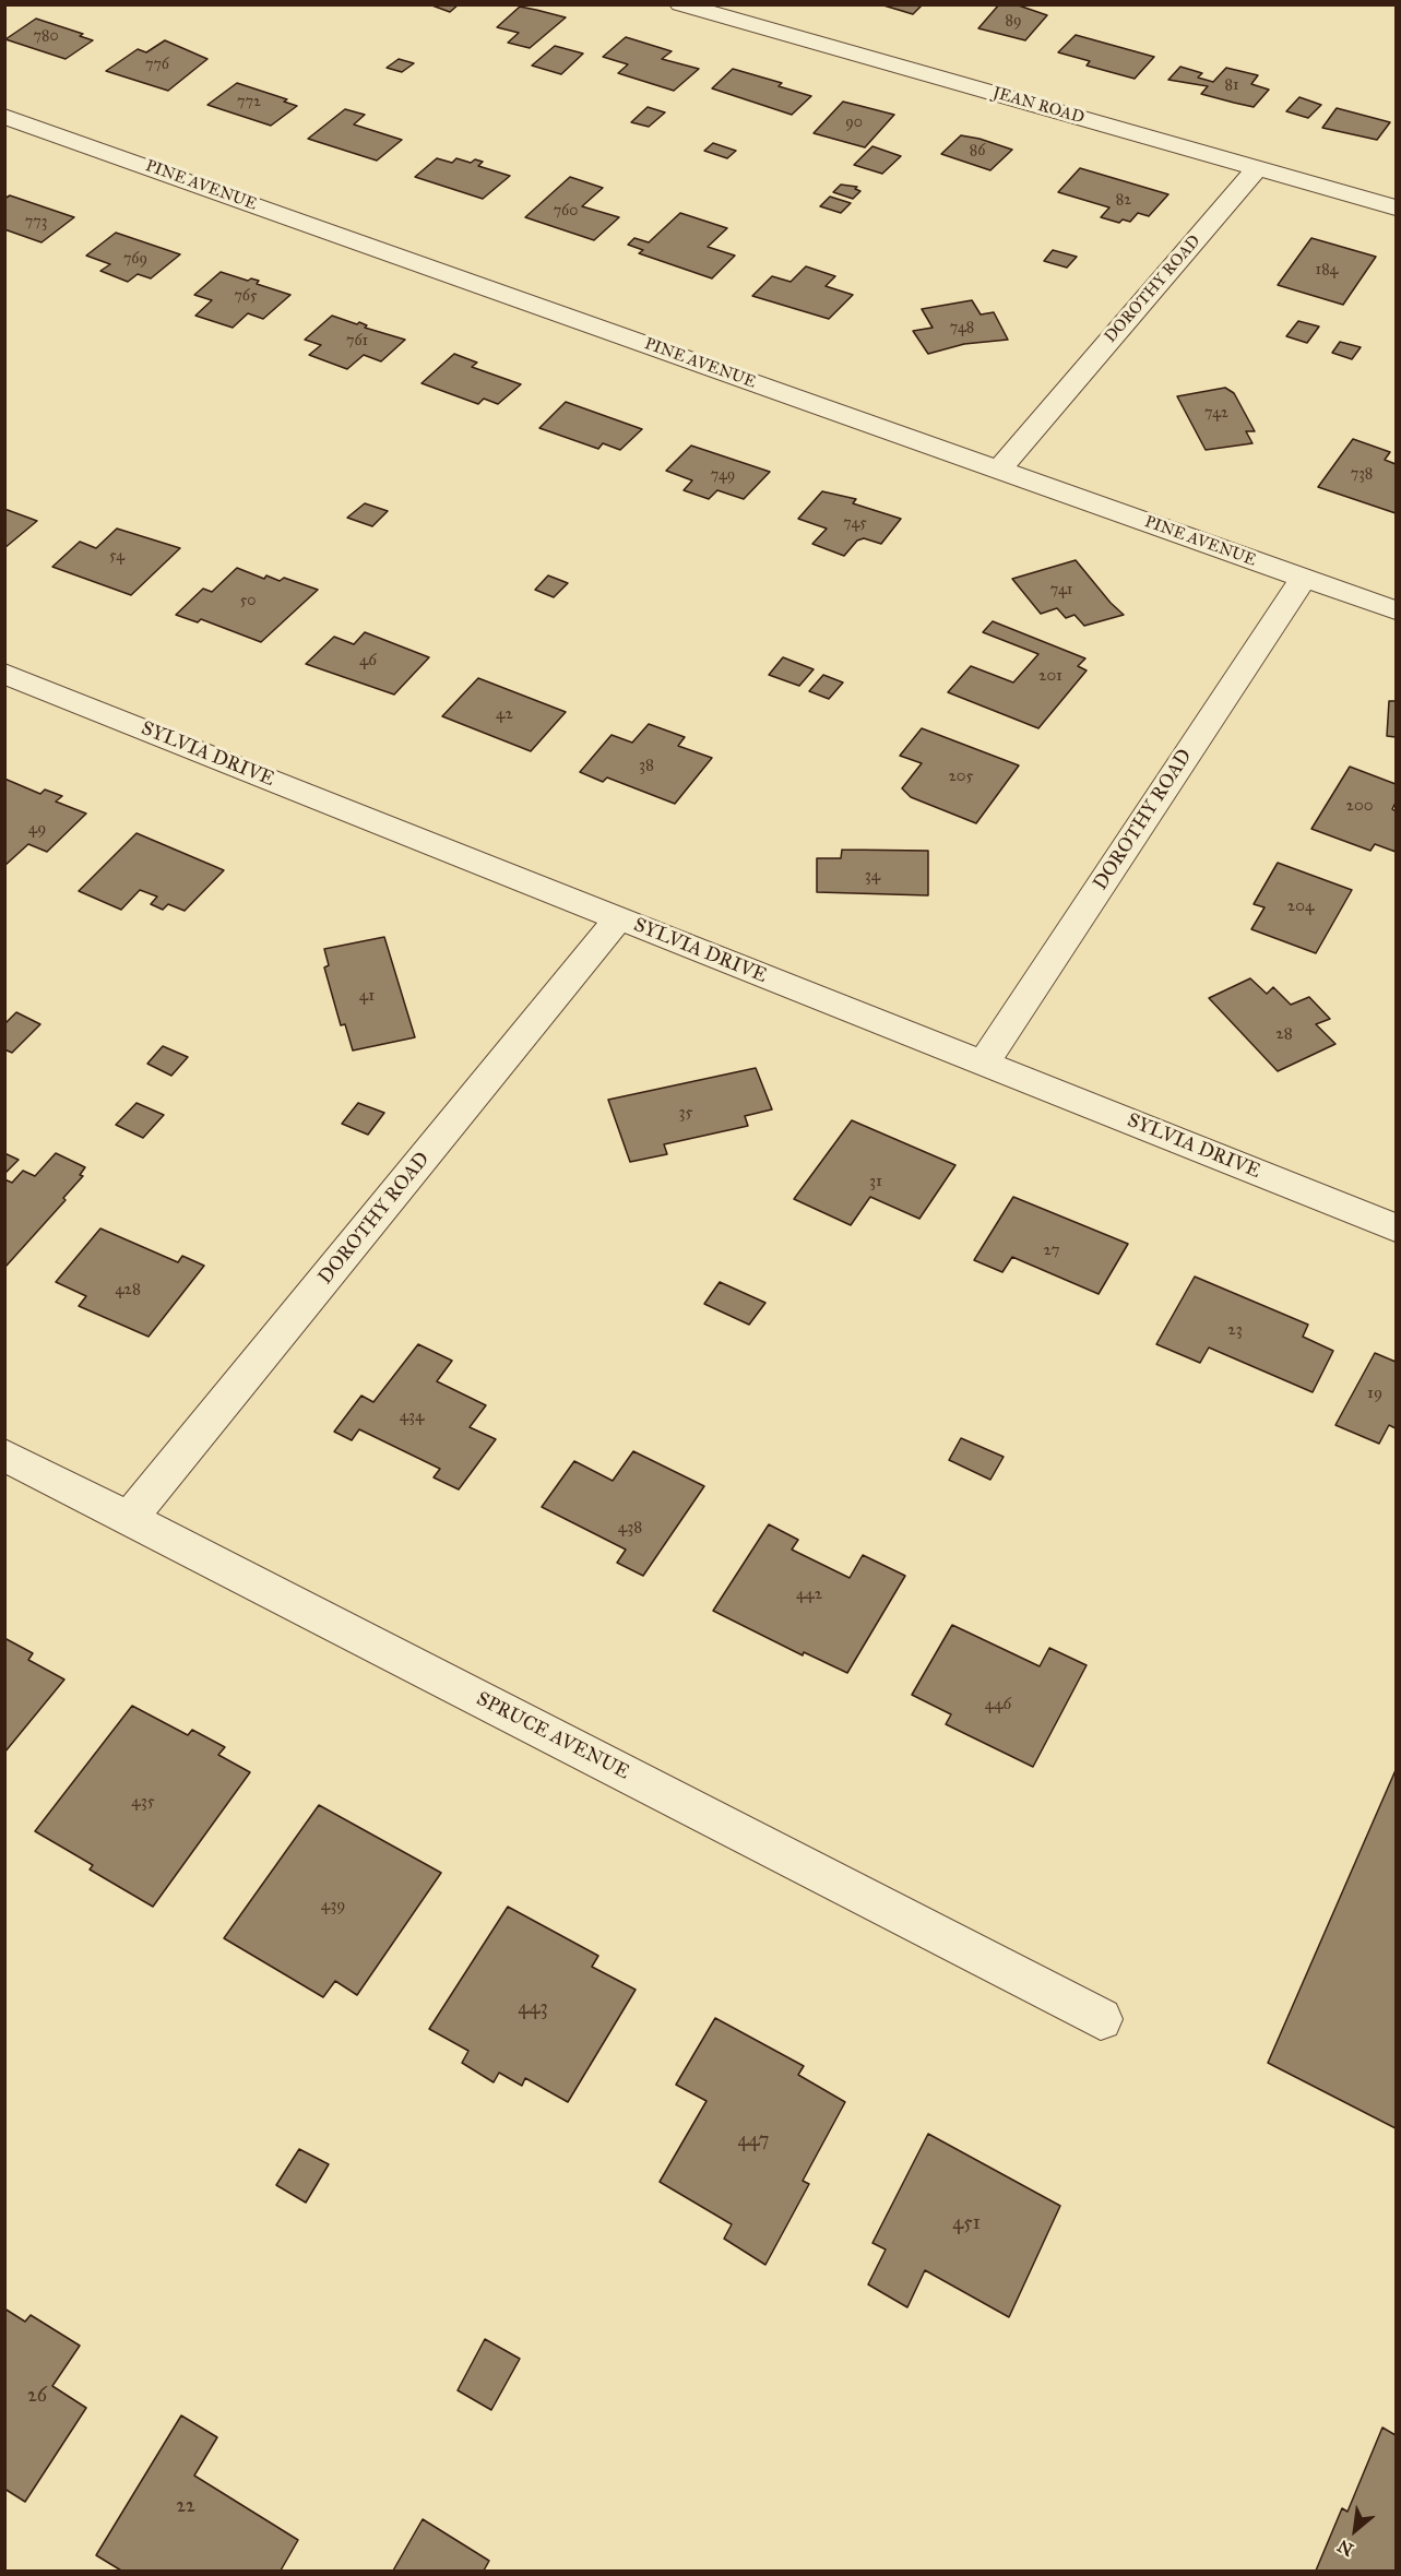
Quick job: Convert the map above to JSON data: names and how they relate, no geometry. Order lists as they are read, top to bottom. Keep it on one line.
{"streets":{"street":["JEAN ROAD","PINE AVENUE","DOROTHY ROAD","SYLVIA DRIVE","SPRUCE AVENUE"]},"crossings":[["JEAN ROAD","DOROTHY ROAD"],["PINE AVENUE","DOROTHY ROAD"],["DOROTHY ROAD","SYLVIA DRIVE"],["DOROTHY ROAD","SPRUCE AVENUE"]],"house_numbers":["89","780","776","81","772","90","86","82","760","773","769","184","765","748","761","742","738","749","745","54","741","50","46","201","42","38","205","200","49","34","204","41","28","35","31","27","428","23","19","434","438","442","446","435","439","443","447","451","26","22"],"north":"bottom left"}
